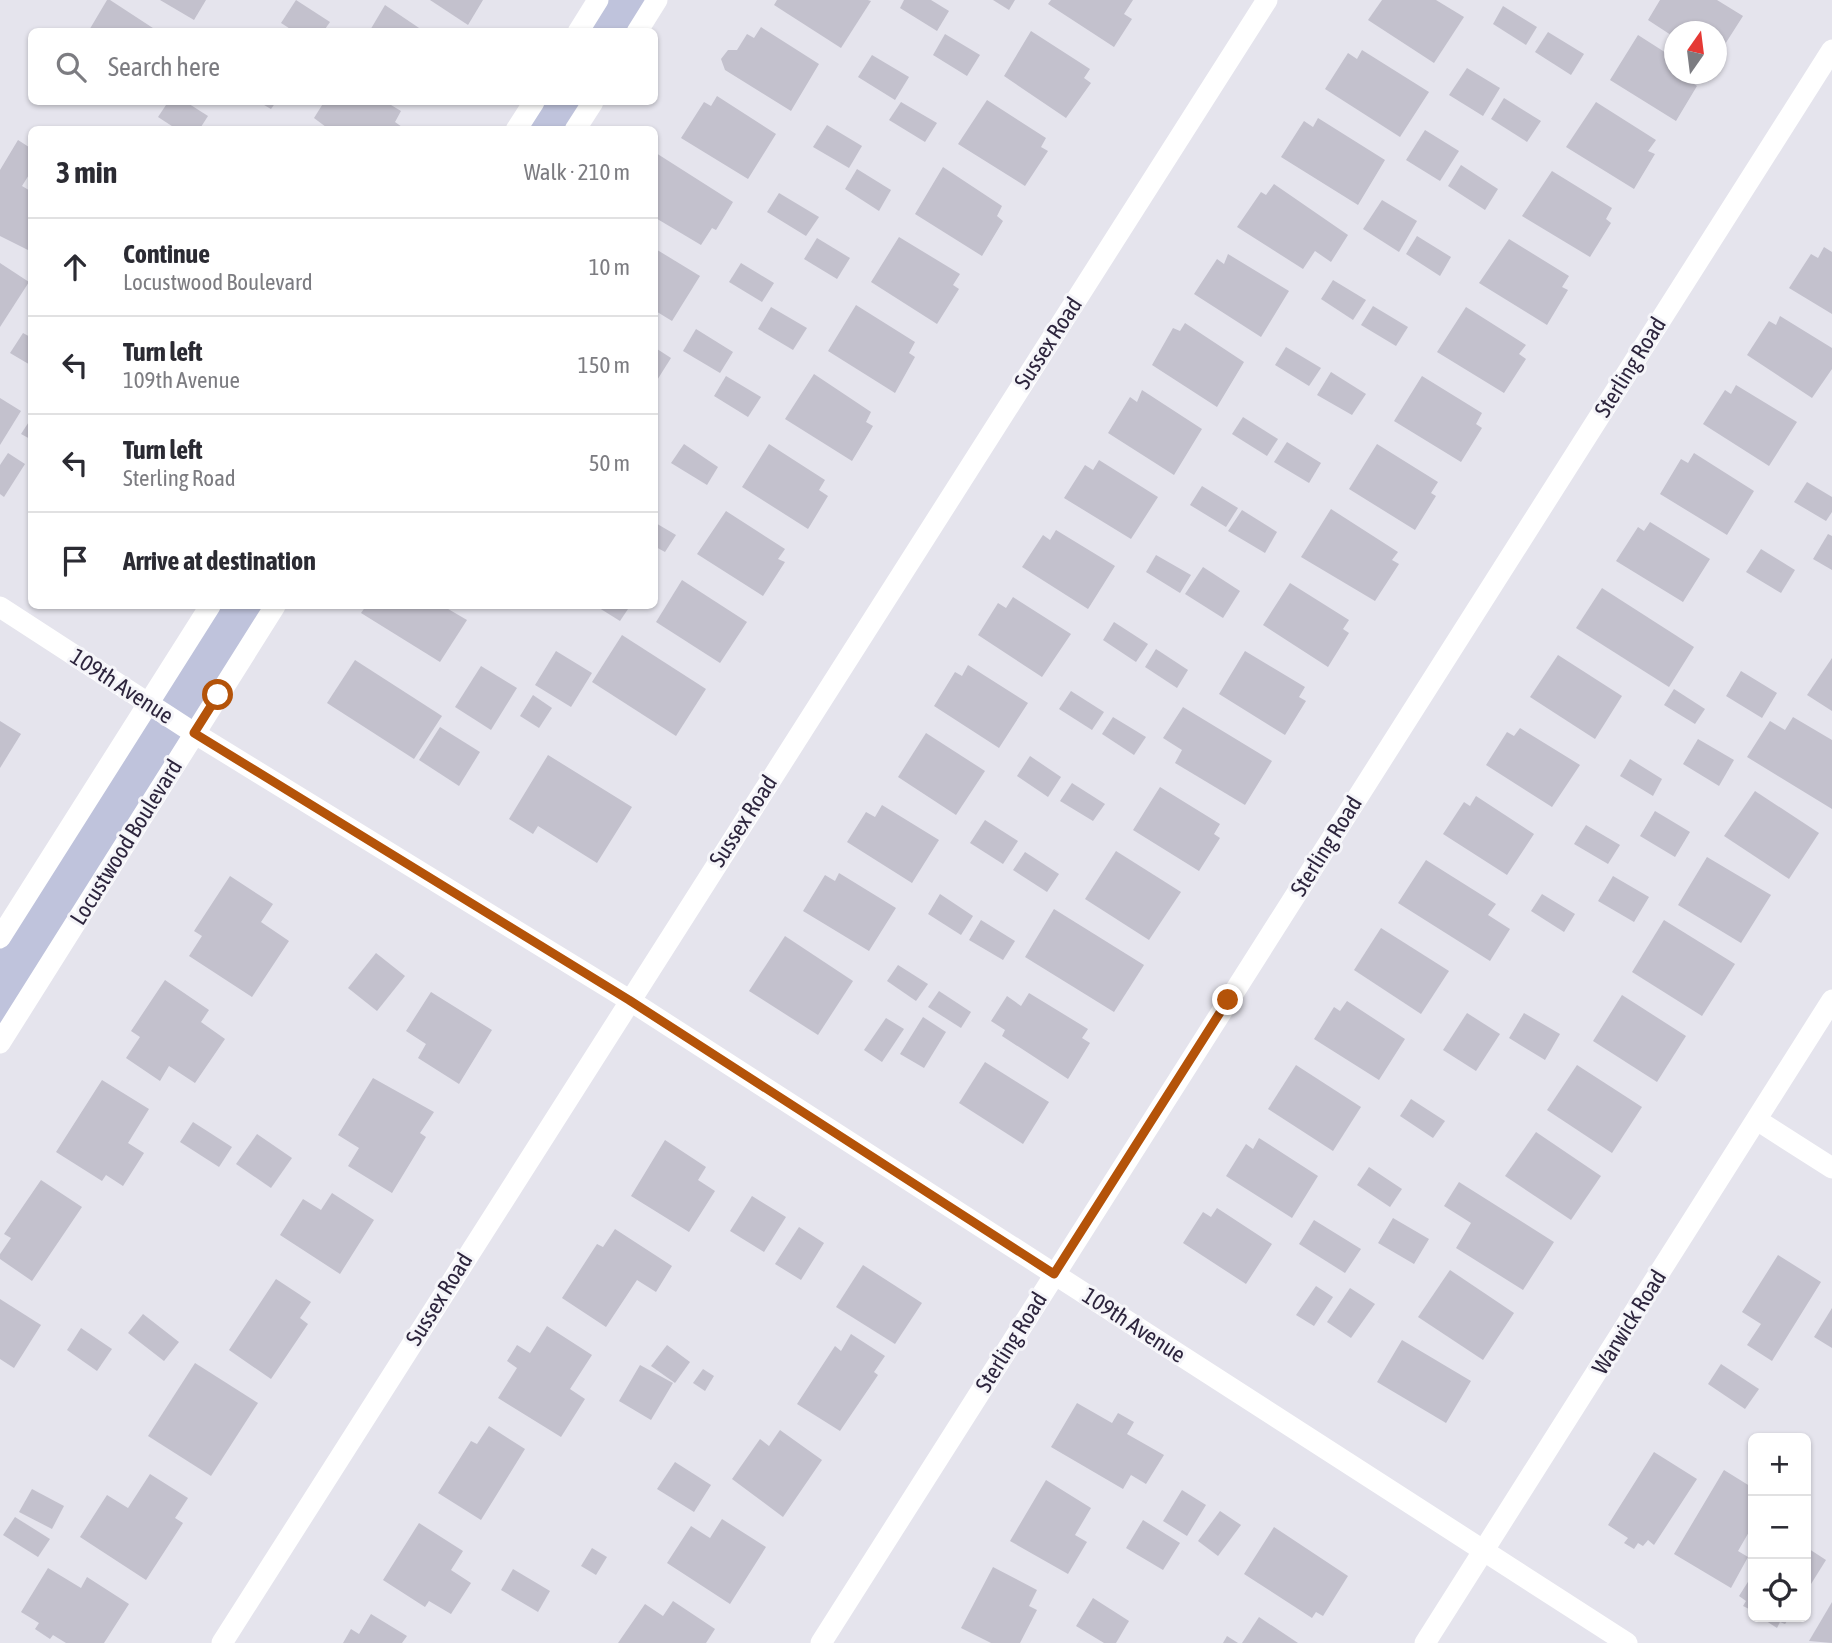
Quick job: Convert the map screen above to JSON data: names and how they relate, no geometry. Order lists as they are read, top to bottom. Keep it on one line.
{"streets":{"street":["Sussex Road","Sterling Road","109th Avenue","Locustwood Boulevard","Warwick Road"]},"crossings":[["Sussex Road","109th Avenue"],["Sterling Road","109th Avenue"],["109th Avenue","Locustwood Boulevard"],["109th Avenue","Warwick Road"]],"north":"top","page":{"search":"Search here","heading":["3 min","Walk · 210 m"],"list":[["Continue","Locustwood Boulevard","10 m"],["Turn left","109th Avenue","150 m"],["Turn left","Sterling Road","50 m"],"Arrive at destination"],"map_buttons":["+","−"]}}
